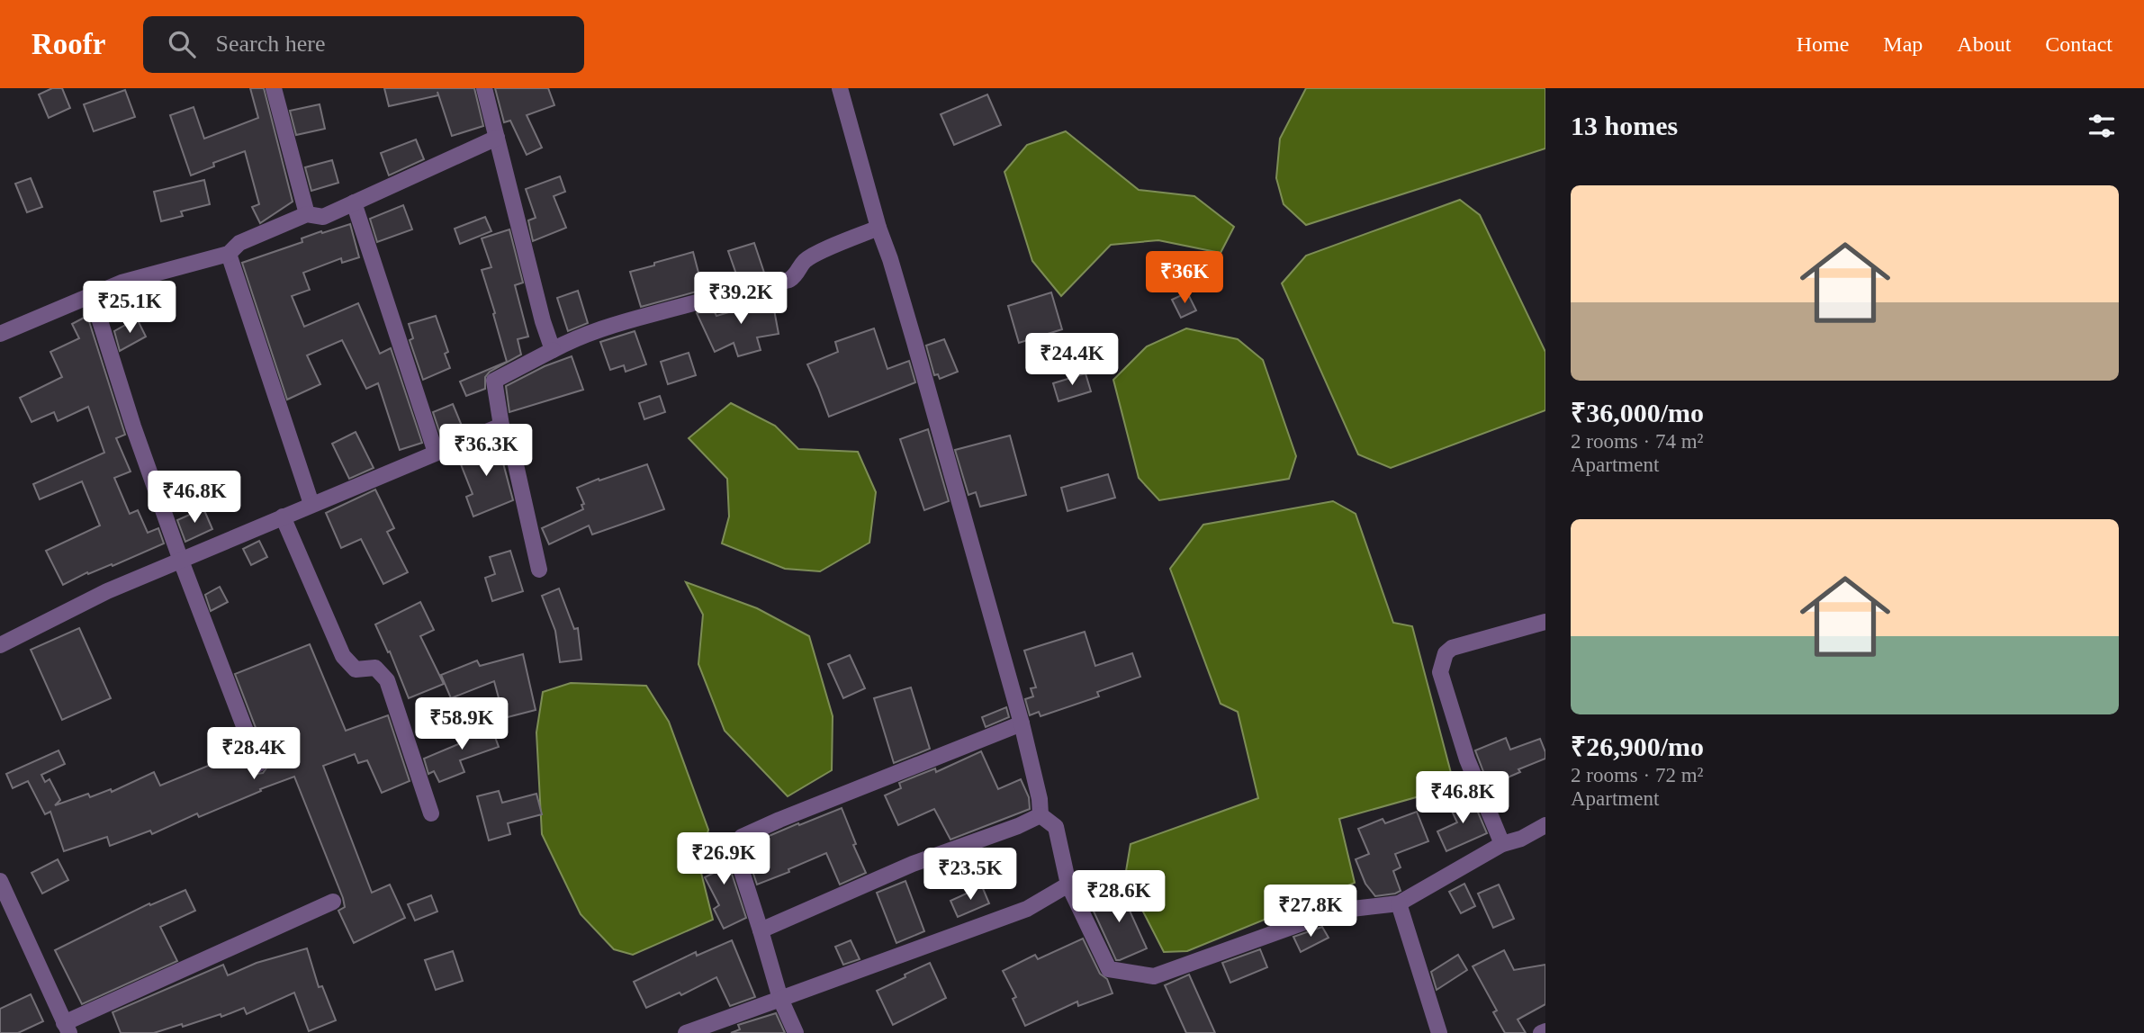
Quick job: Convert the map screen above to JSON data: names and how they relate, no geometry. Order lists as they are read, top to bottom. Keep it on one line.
{"page":{"header":"Roofr","search":"Search here","nav":["Home","Map","About","Contact"],"heading":"13 homes","list":[{"name":"₹36,000/mo","note":"2 rooms · 74 m² · Apartment"},{"name":"₹26,900/mo","note":"2 rooms · 72 m² · Apartment"}],"price":["₹36K","₹39.2K","₹25.1K","₹24.4K","₹36.3K","₹46.8K","₹58.9K","₹28.4K","₹46.8K","₹26.9K","₹23.5K","₹28.6K","₹27.8K"]}}
